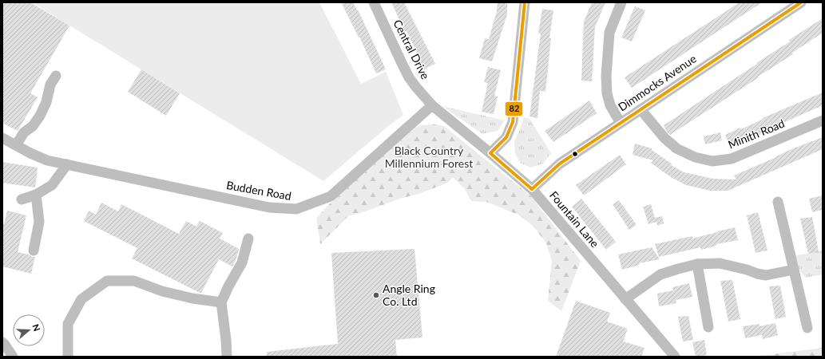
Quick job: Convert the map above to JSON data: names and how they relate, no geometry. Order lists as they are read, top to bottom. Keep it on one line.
{"streets":{"street":["Central Drive","Dimmocks Avenue","Minith Road","Budden Road","Fountain Lane"]},"crossings":[["Central Drive","Budden Road"],["Central Drive","Fountain Lane"],["Dimmocks Avenue","Minith Road"],["Dimmocks Avenue","Fountain Lane"]],"parks":["Black Country Millennium Forest"],"places":["Angle Ring Co. Ltd"],"lines":["transit line 82"],"north":"right"}
